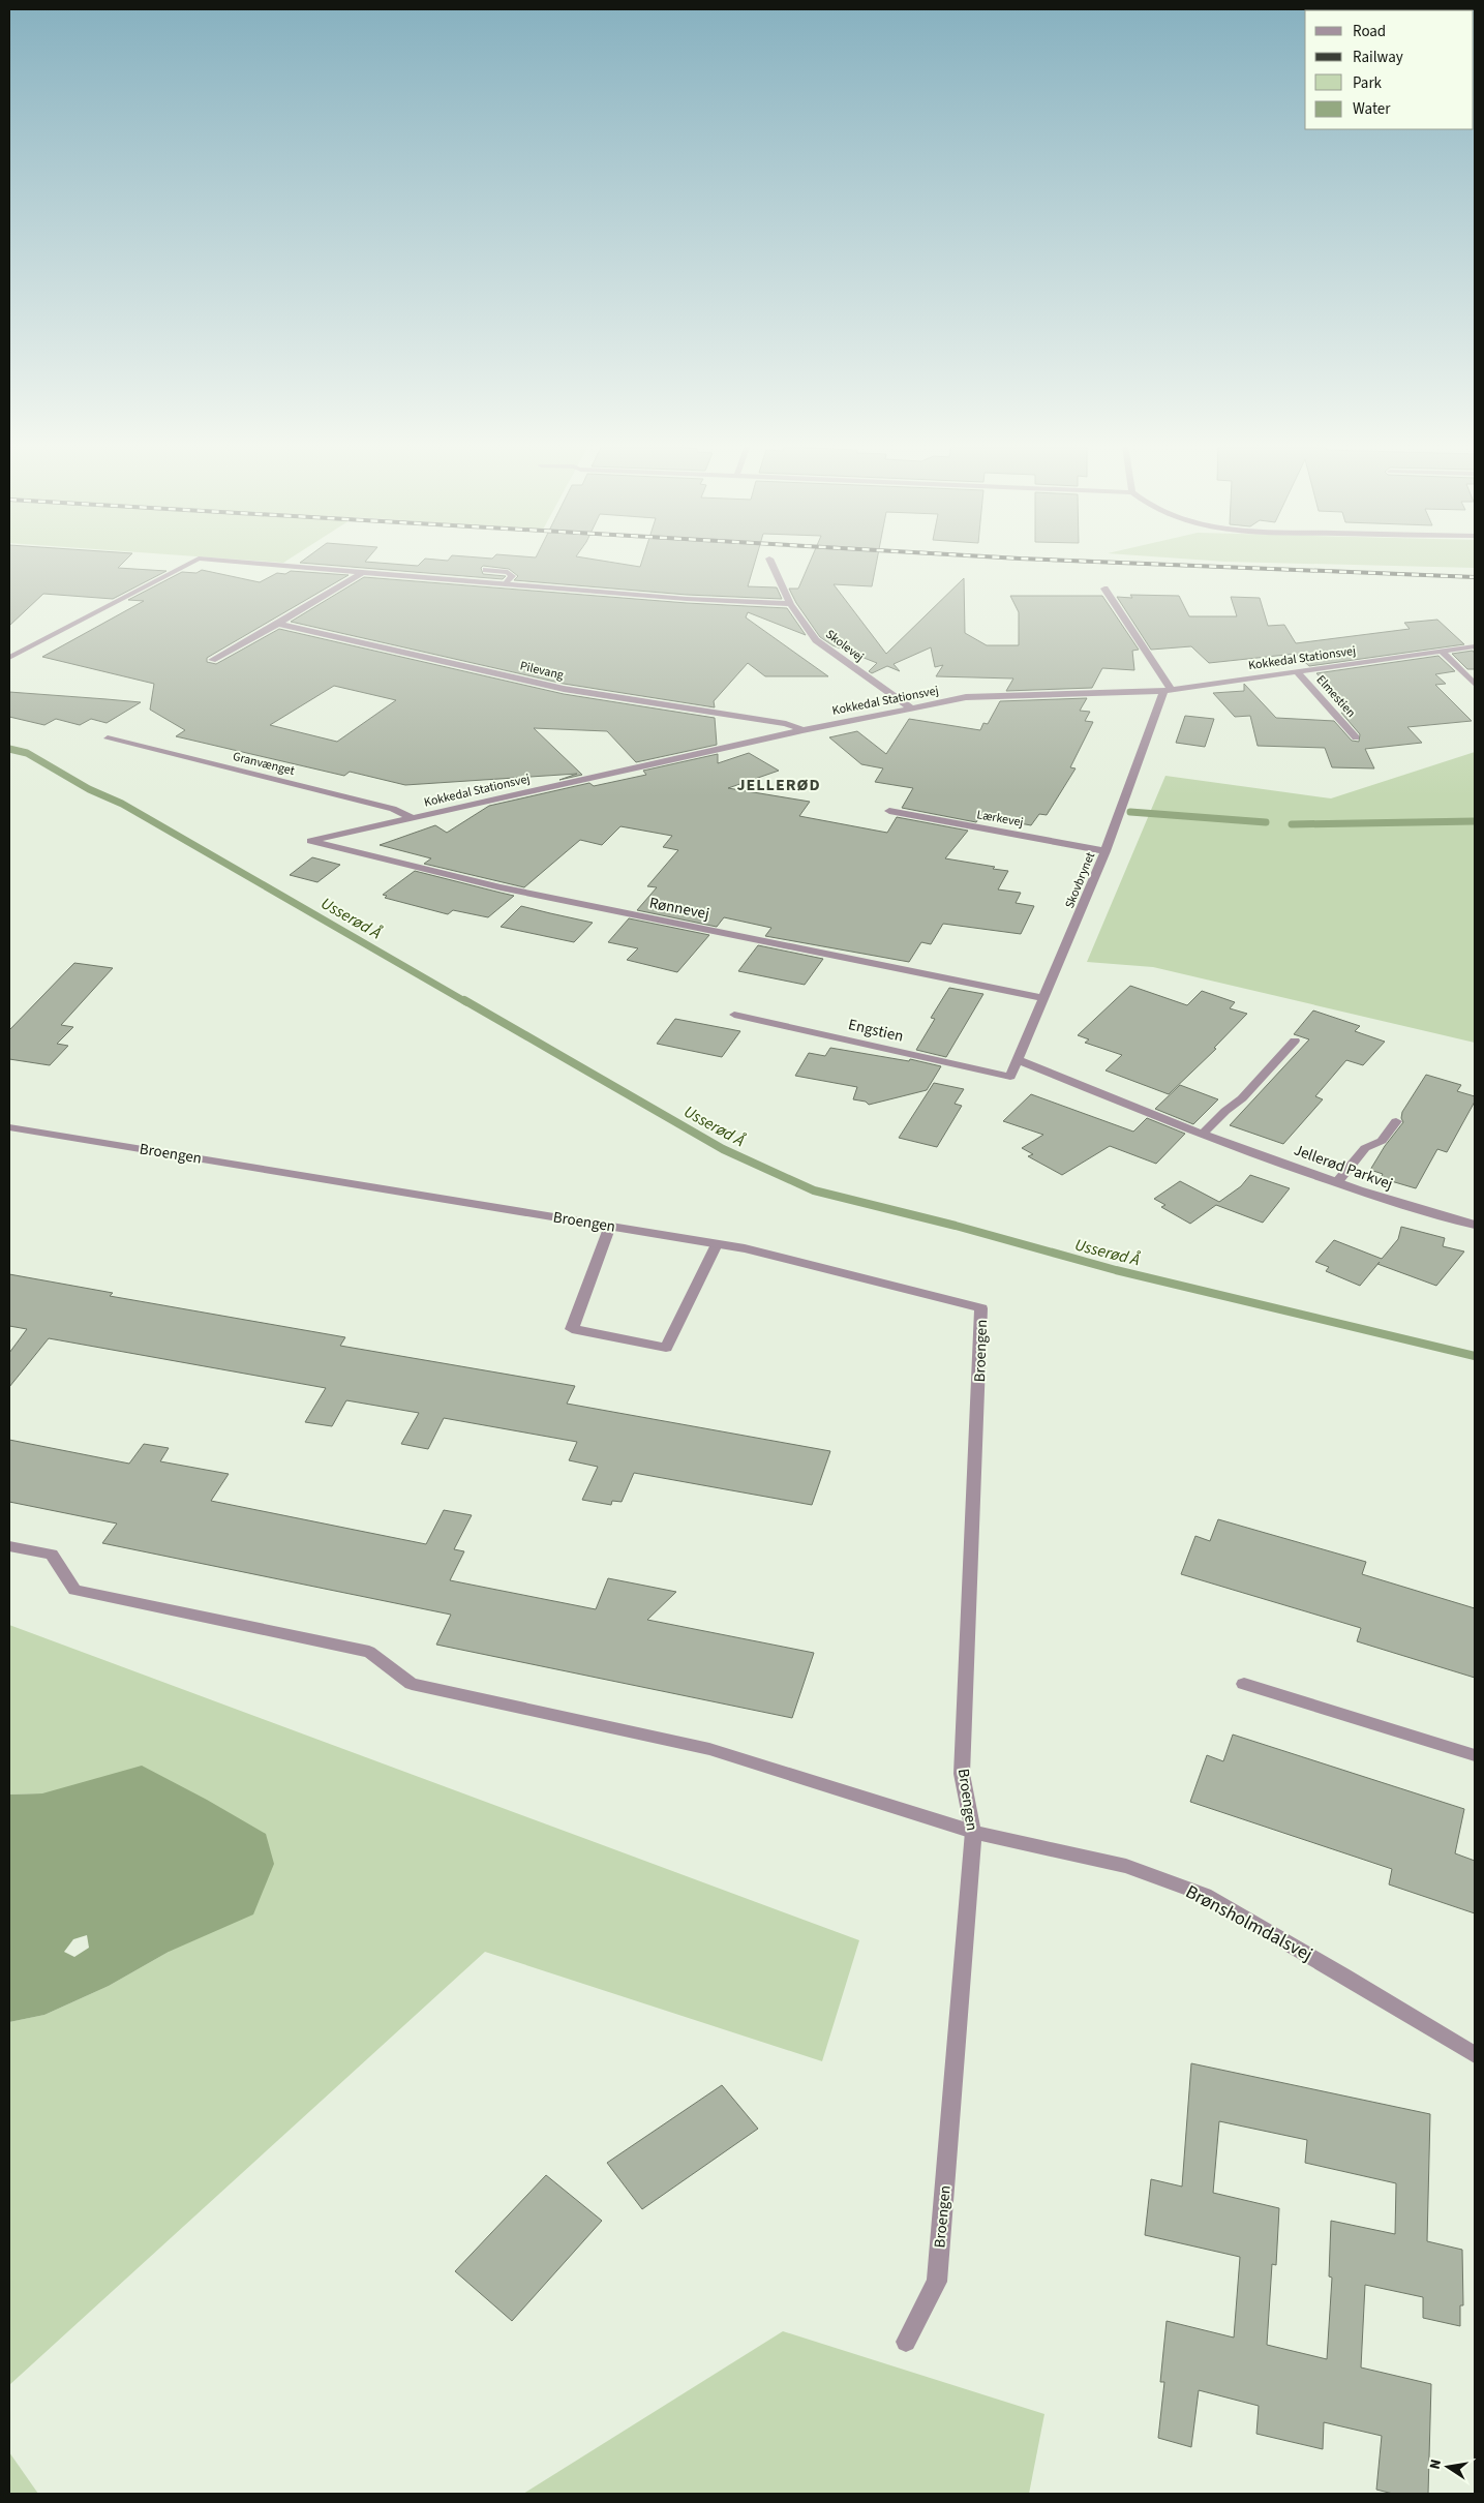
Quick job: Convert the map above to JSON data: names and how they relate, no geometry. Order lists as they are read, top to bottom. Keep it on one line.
{"streets":{"street":["Skolevej","Kokkedal Stationsvej","Pilevang","Elmestien","Granvænget","Lærkevej","Skovbrynet","Rønnevej","Engstien","Broengen","Jellerød Parkvej","Brønsholmdalsvej"]},"crossings":[["Skolevej","Kokkedal Stationsvej"],["Kokkedal Stationsvej","Pilevang"],["Kokkedal Stationsvej","Elmestien"],["Kokkedal Stationsvej","Granvænget"],["Kokkedal Stationsvej","Skovbrynet"],["Kokkedal Stationsvej","Rønnevej"],["Lærkevej","Skovbrynet"],["Skovbrynet","Rønnevej"],["Skovbrynet","Engstien"],["Skovbrynet","Jellerød Parkvej"],["Broengen","Brønsholmdalsvej"]],"districts":["JELLERØD"],"water":["Usserød Å"],"legend":["Road","Railway","Park","Water"],"north":"left"}
